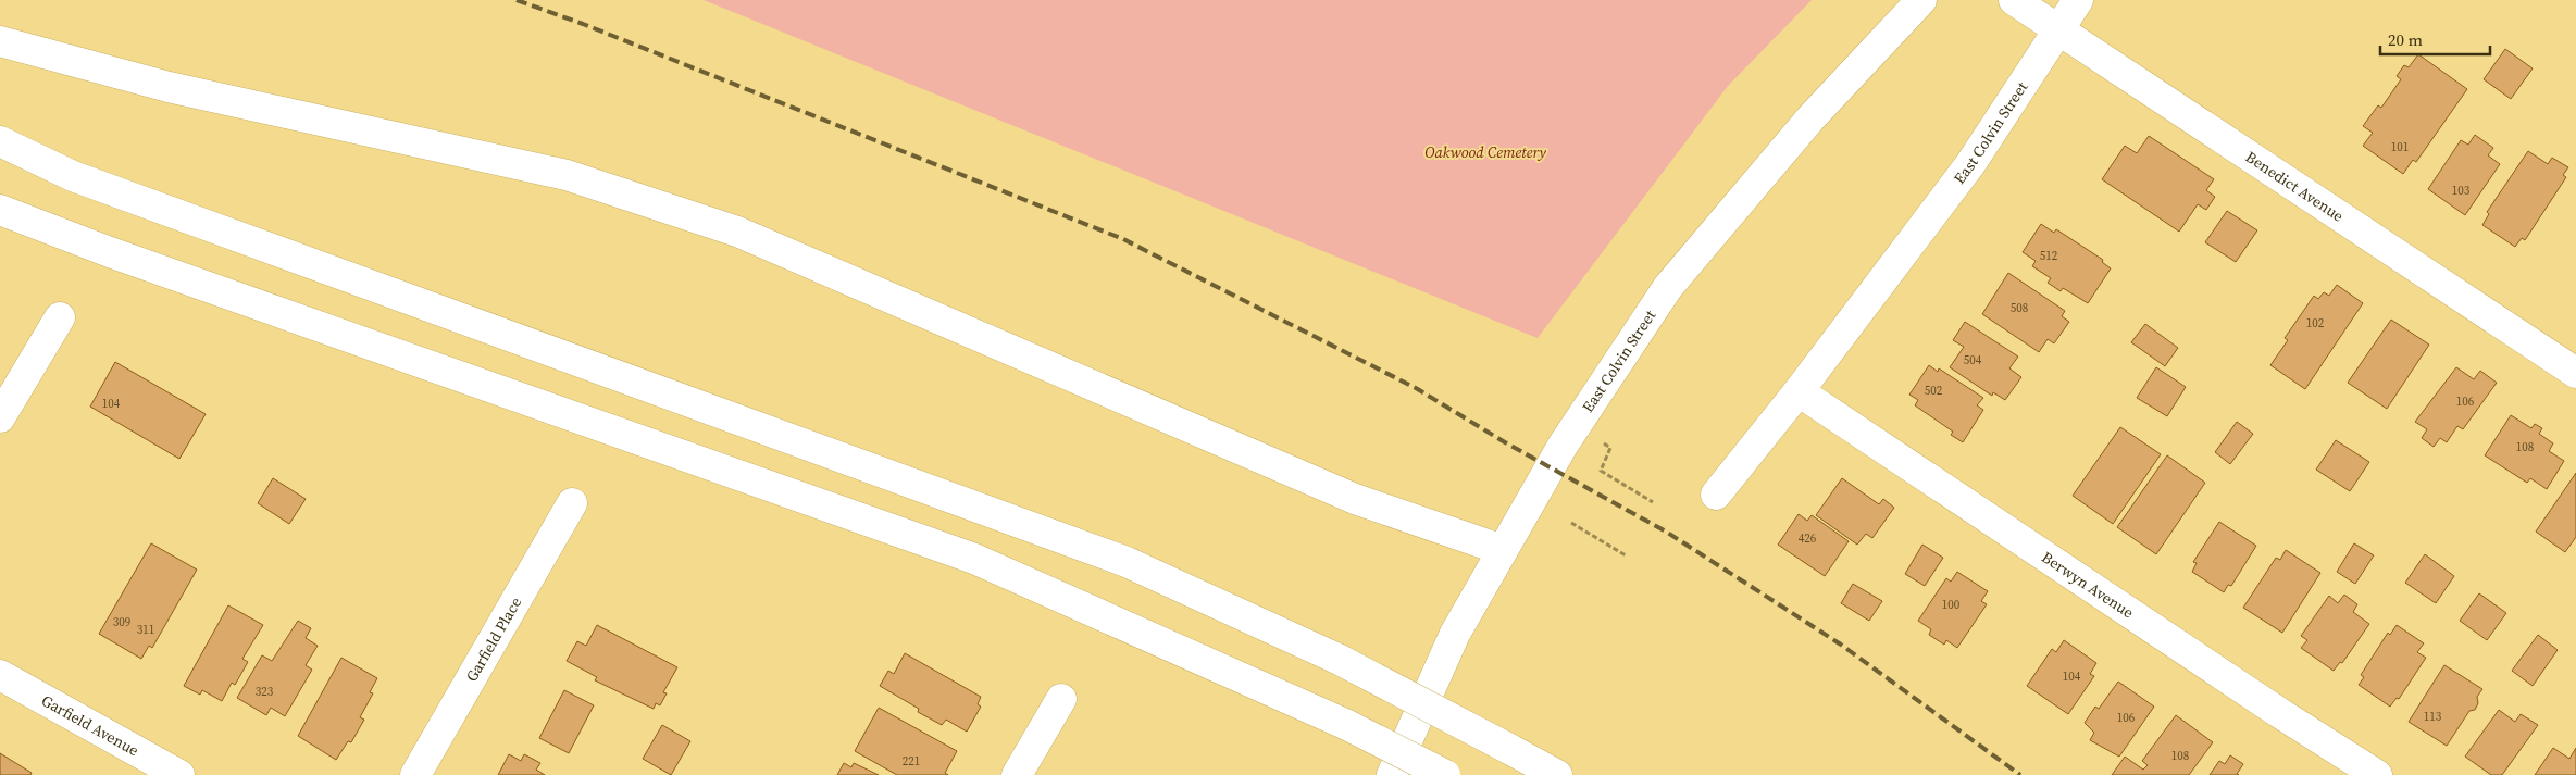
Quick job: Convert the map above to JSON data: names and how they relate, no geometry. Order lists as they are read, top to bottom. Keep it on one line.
{"streets":{"main road":["East Colvin Street","Benedict Avenue","Berwyn Avenue","Garfield Place","Garfield Avenue"]},"crossings":[["East Colvin Street","Benedict Avenue"],["East Colvin Street","Berwyn Avenue"]],"parks":["Oakwood Cemetery"],"house_numbers":["101","103","512","508","102","504","502","106","104","108","426","100","309","311","104","323","113","106","108","221"],"scale_bar":"20 m"}
